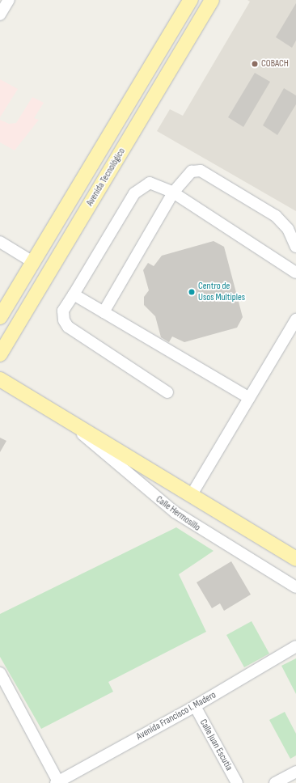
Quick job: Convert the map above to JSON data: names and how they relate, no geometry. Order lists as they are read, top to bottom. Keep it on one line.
{"streets":{"main road":["Avenida Tecnológico","Calle Hermosillo"],"street":["Avenida Francisco I. Madero","Calle Juan Escutia"]},"crossings":[["Avenida Francisco I. Madero","Calle Juan Escutia"]],"places":["COBACH","Centro de Usos Multiples"]}
